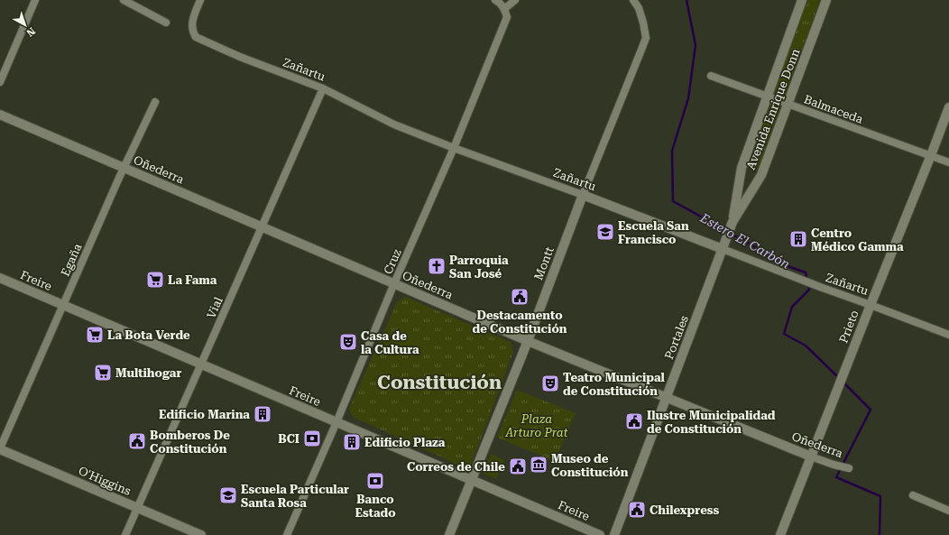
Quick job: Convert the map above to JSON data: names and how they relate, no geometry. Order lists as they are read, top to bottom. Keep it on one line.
{"streets":{"street":["Zañartu","Avenida Enrique Donn","Balmaceda","Oñederra","Egaña","Cruz","Montt","Freire","Vial","Prieto","Portales","O'Higgins"]},"crossings":[["Zañartu","Avenida Enrique Donn"],["Zañartu","Cruz"],["Zañartu","Montt"],["Zañartu","Vial"],["Zañartu","Prieto"],["Zañartu","Portales"],["Avenida Enrique Donn","Balmaceda"],["Avenida Enrique Donn","Portales"],["Balmaceda","Prieto"],["Oñederra","Egaña"],["Oñederra","Cruz"],["Oñederra","Montt"],["Oñederra","Vial"],["Oñederra","Prieto"],["Oñederra","Portales"],["Egaña","Freire"],["Egaña","O'Higgins"],["Cruz","Freire"],["Montt","Freire"],["Freire","Vial"],["Vial","O'Higgins"]],"districts":["Constitución"],"water":["Estero El Carbón"],"parks":["Plaza Arturo Prat"],"places":{"school or university":["Escuela San Francisco","Escuela Particular Santa Rosa"],"building":["Centro Médico Gamma","Edificio Marina","Edificio Plaza"],"church":["Parroquia San José"],"supermarket":["La Fama","La Bota Verde","Multihogar"],"public building":["Destacamento de Constitución","Ilustre Municipalidad de Constitución","Bomberos De Constitución","Correos de Chile","Chilexpress"],"theatre":["Casa de la Cultura","Teatro Municipal de Constitución"],"bank":["BCI","Banco Estado"],"museum":["Museo de Constitución"]},"north":"bottom right"}
